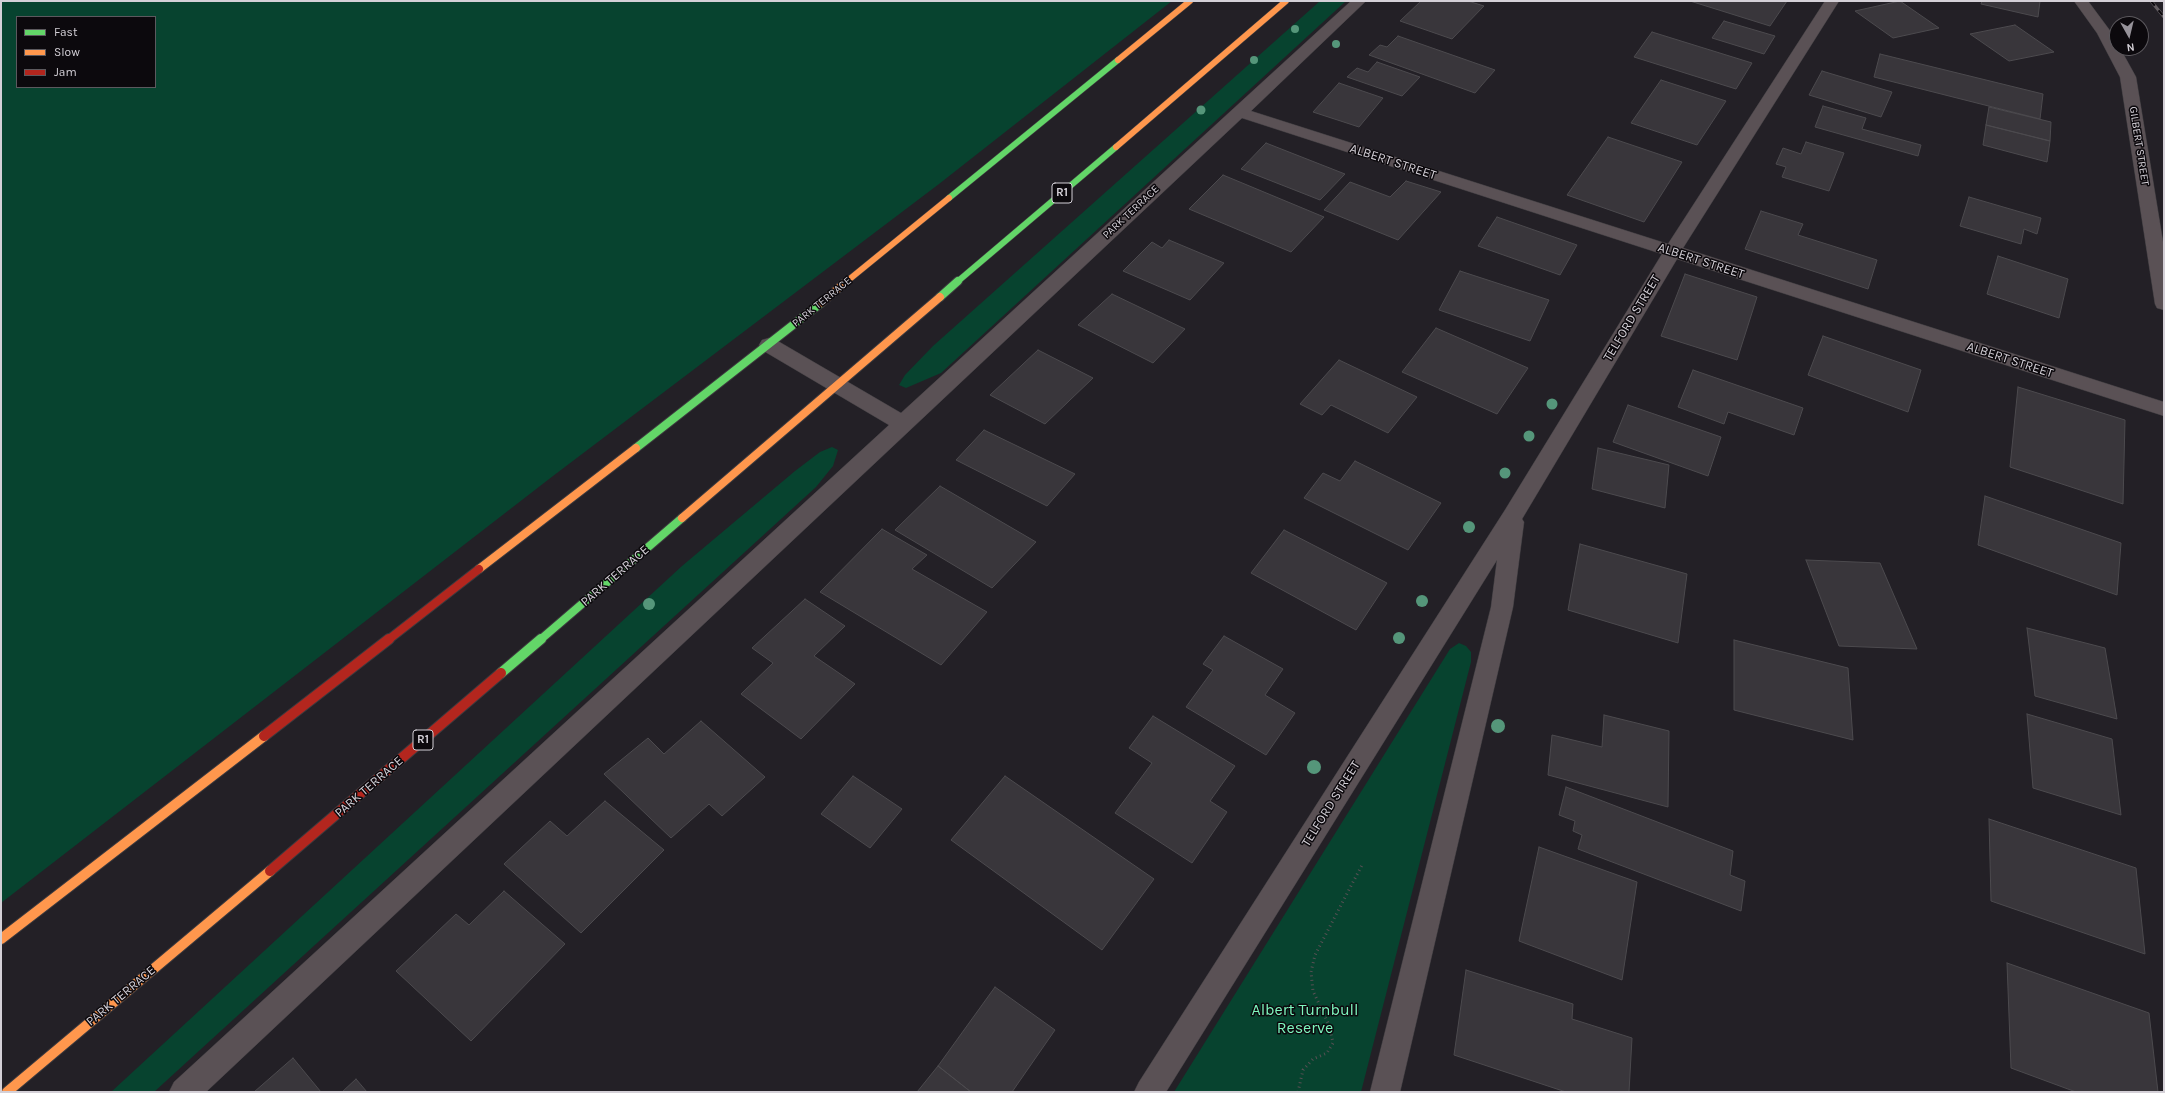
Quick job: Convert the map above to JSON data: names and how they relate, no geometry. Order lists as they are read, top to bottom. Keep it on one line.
{"streets":{"highway":["R1","PARK TERRACE"],"street":["GILBERT STREET","ALBERT STREET","TELFORD STREET"]},"crossings":[["ALBERT STREET","PARK TERRACE"],["ALBERT STREET","TELFORD STREET"]],"parks":["Albert Turnbull Reserve"],"legend":["Fast","Slow","Jam"],"north":"bottom"}
